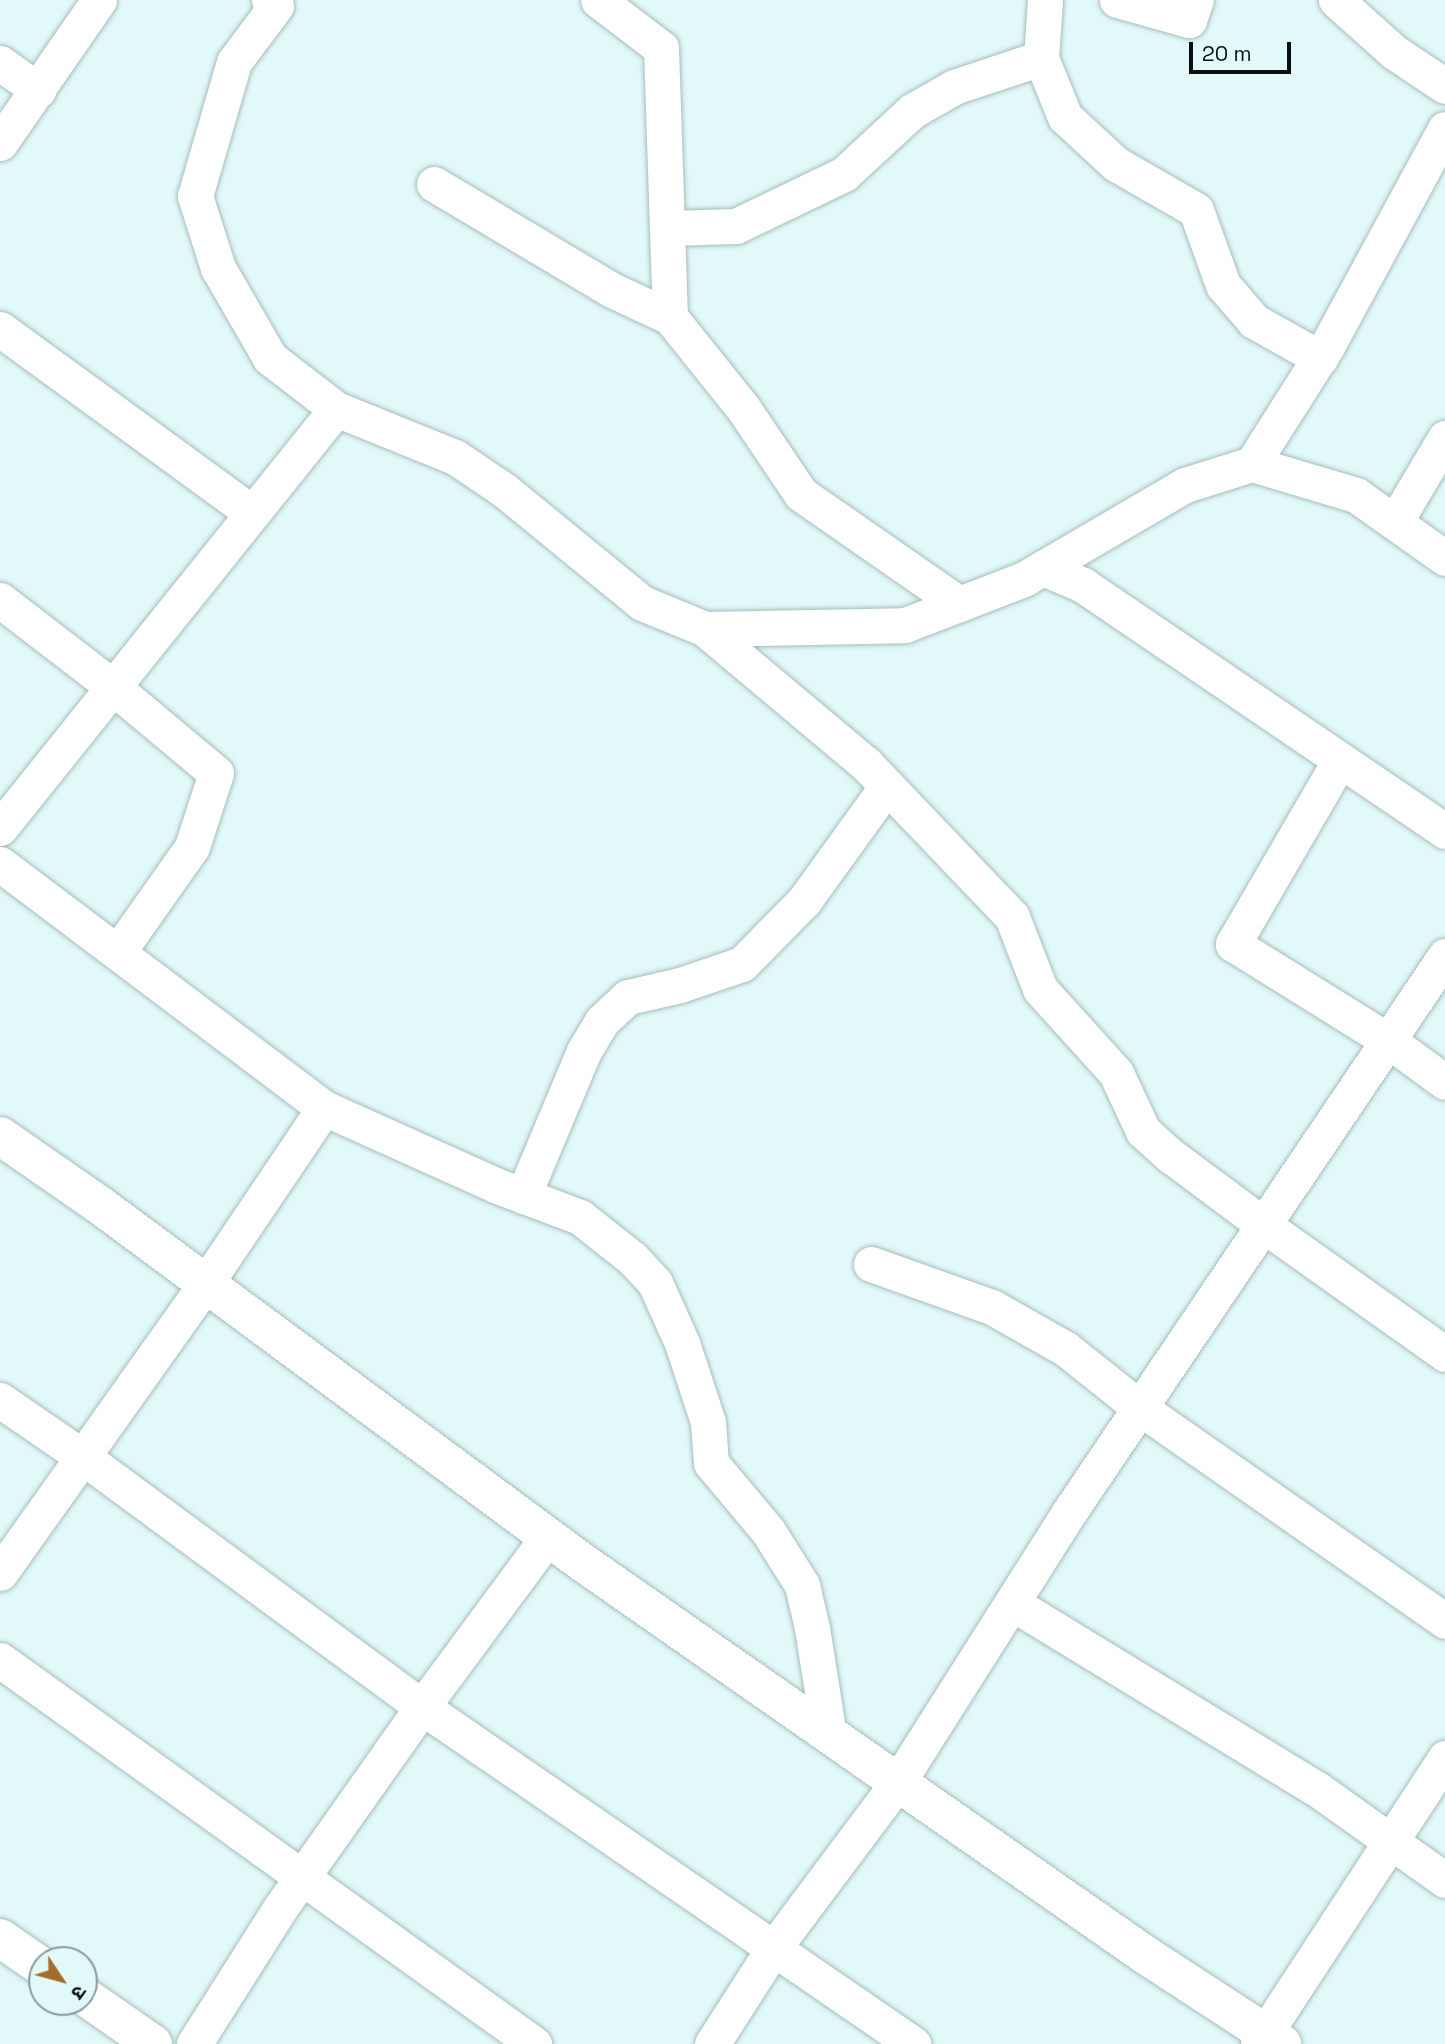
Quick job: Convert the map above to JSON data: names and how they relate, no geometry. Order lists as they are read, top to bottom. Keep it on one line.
{"scale_bar":"20 m","north":"bottom right"}
